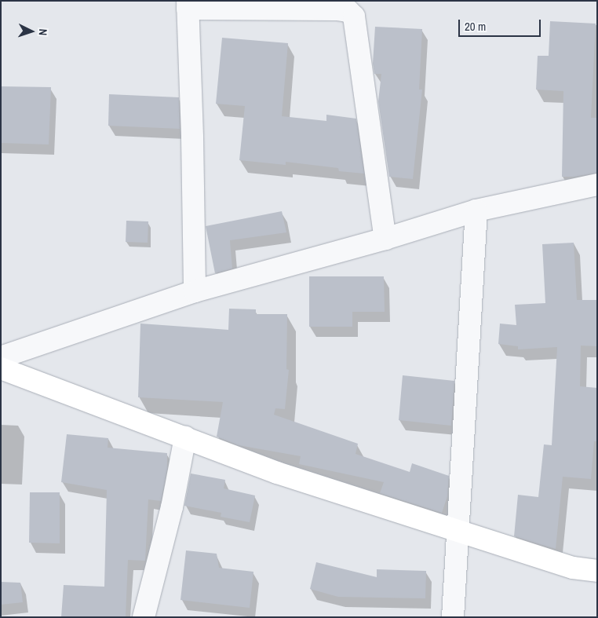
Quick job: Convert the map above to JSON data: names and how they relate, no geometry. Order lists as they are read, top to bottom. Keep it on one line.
{"scale_bar":"20 m","north":"right"}
